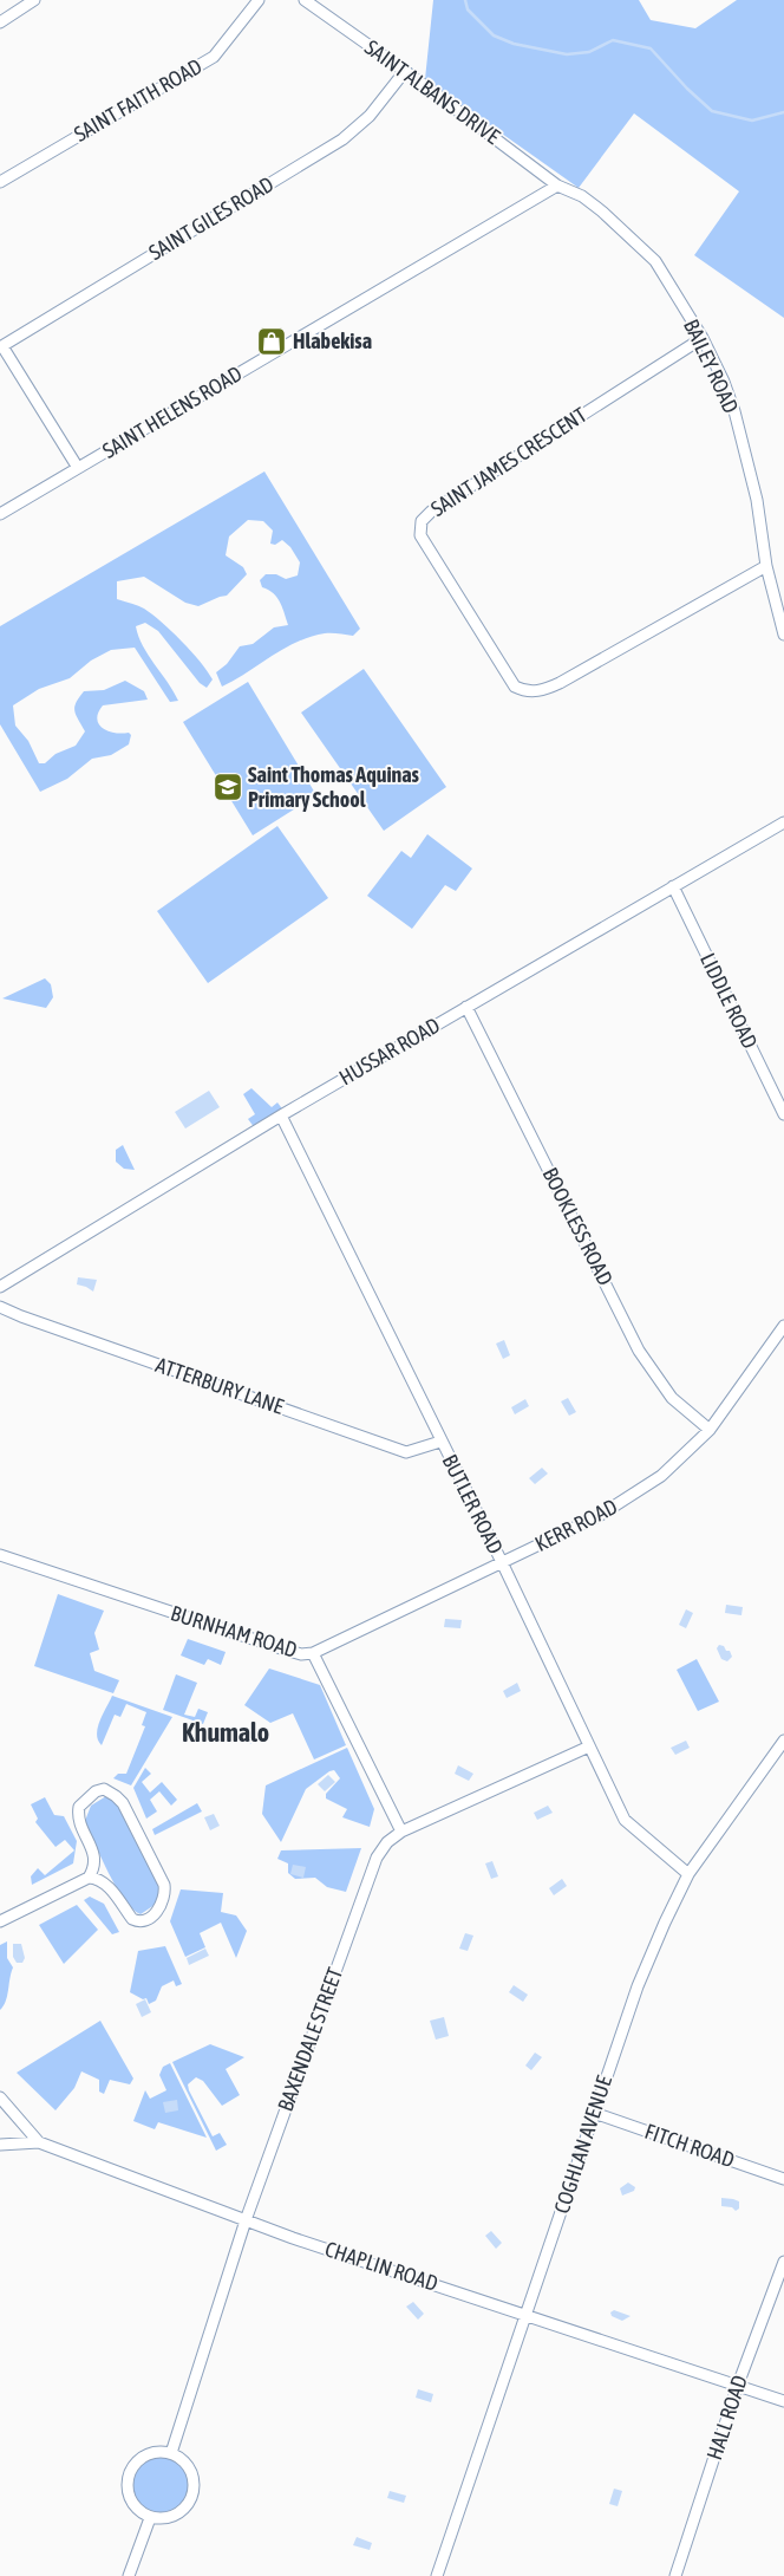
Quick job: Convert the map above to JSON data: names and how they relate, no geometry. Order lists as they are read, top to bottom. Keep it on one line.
{"streets":{"street":["SAINT ALBANS DRIVE","SAINT FAITH ROAD","SAINT GILES ROAD","BAILEY ROAD","SAINT HELENS ROAD","SAINT JAMES CRESCENT","LIDDLE ROAD","HUSSAR ROAD","BOOKLESS ROAD","ATTERBURY LANE","BUTLER ROAD","KERR ROAD","BURNHAM ROAD","BAXENDALE STREET","COGHLAN AVENUE","FITCH ROAD","CHAPLIN ROAD","HALL ROAD"]},"crossings":[["SAINT ALBANS DRIVE","SAINT GILES ROAD"],["SAINT ALBANS DRIVE","BAILEY ROAD"],["SAINT ALBANS DRIVE","SAINT HELENS ROAD"],["BAILEY ROAD","SAINT HELENS ROAD"],["BAILEY ROAD","SAINT JAMES CRESCENT"],["LIDDLE ROAD","HUSSAR ROAD"],["HUSSAR ROAD","BOOKLESS ROAD"],["HUSSAR ROAD","BUTLER ROAD"],["BOOKLESS ROAD","KERR ROAD"],["ATTERBURY LANE","BUTLER ROAD"],["BUTLER ROAD","KERR ROAD"],["BUTLER ROAD","BAXENDALE STREET"],["BUTLER ROAD","COGHLAN AVENUE"],["KERR ROAD","BURNHAM ROAD"],["BURNHAM ROAD","BAXENDALE STREET"],["BAXENDALE STREET","CHAPLIN ROAD"],["COGHLAN AVENUE","FITCH ROAD"],["COGHLAN AVENUE","CHAPLIN ROAD"],["CHAPLIN ROAD","HALL ROAD"]],"districts":["Khumalo"],"places":{"shop":["Hlabekisa"],"school or university":["Saint Thomas Aquinas Primary School"]}}
